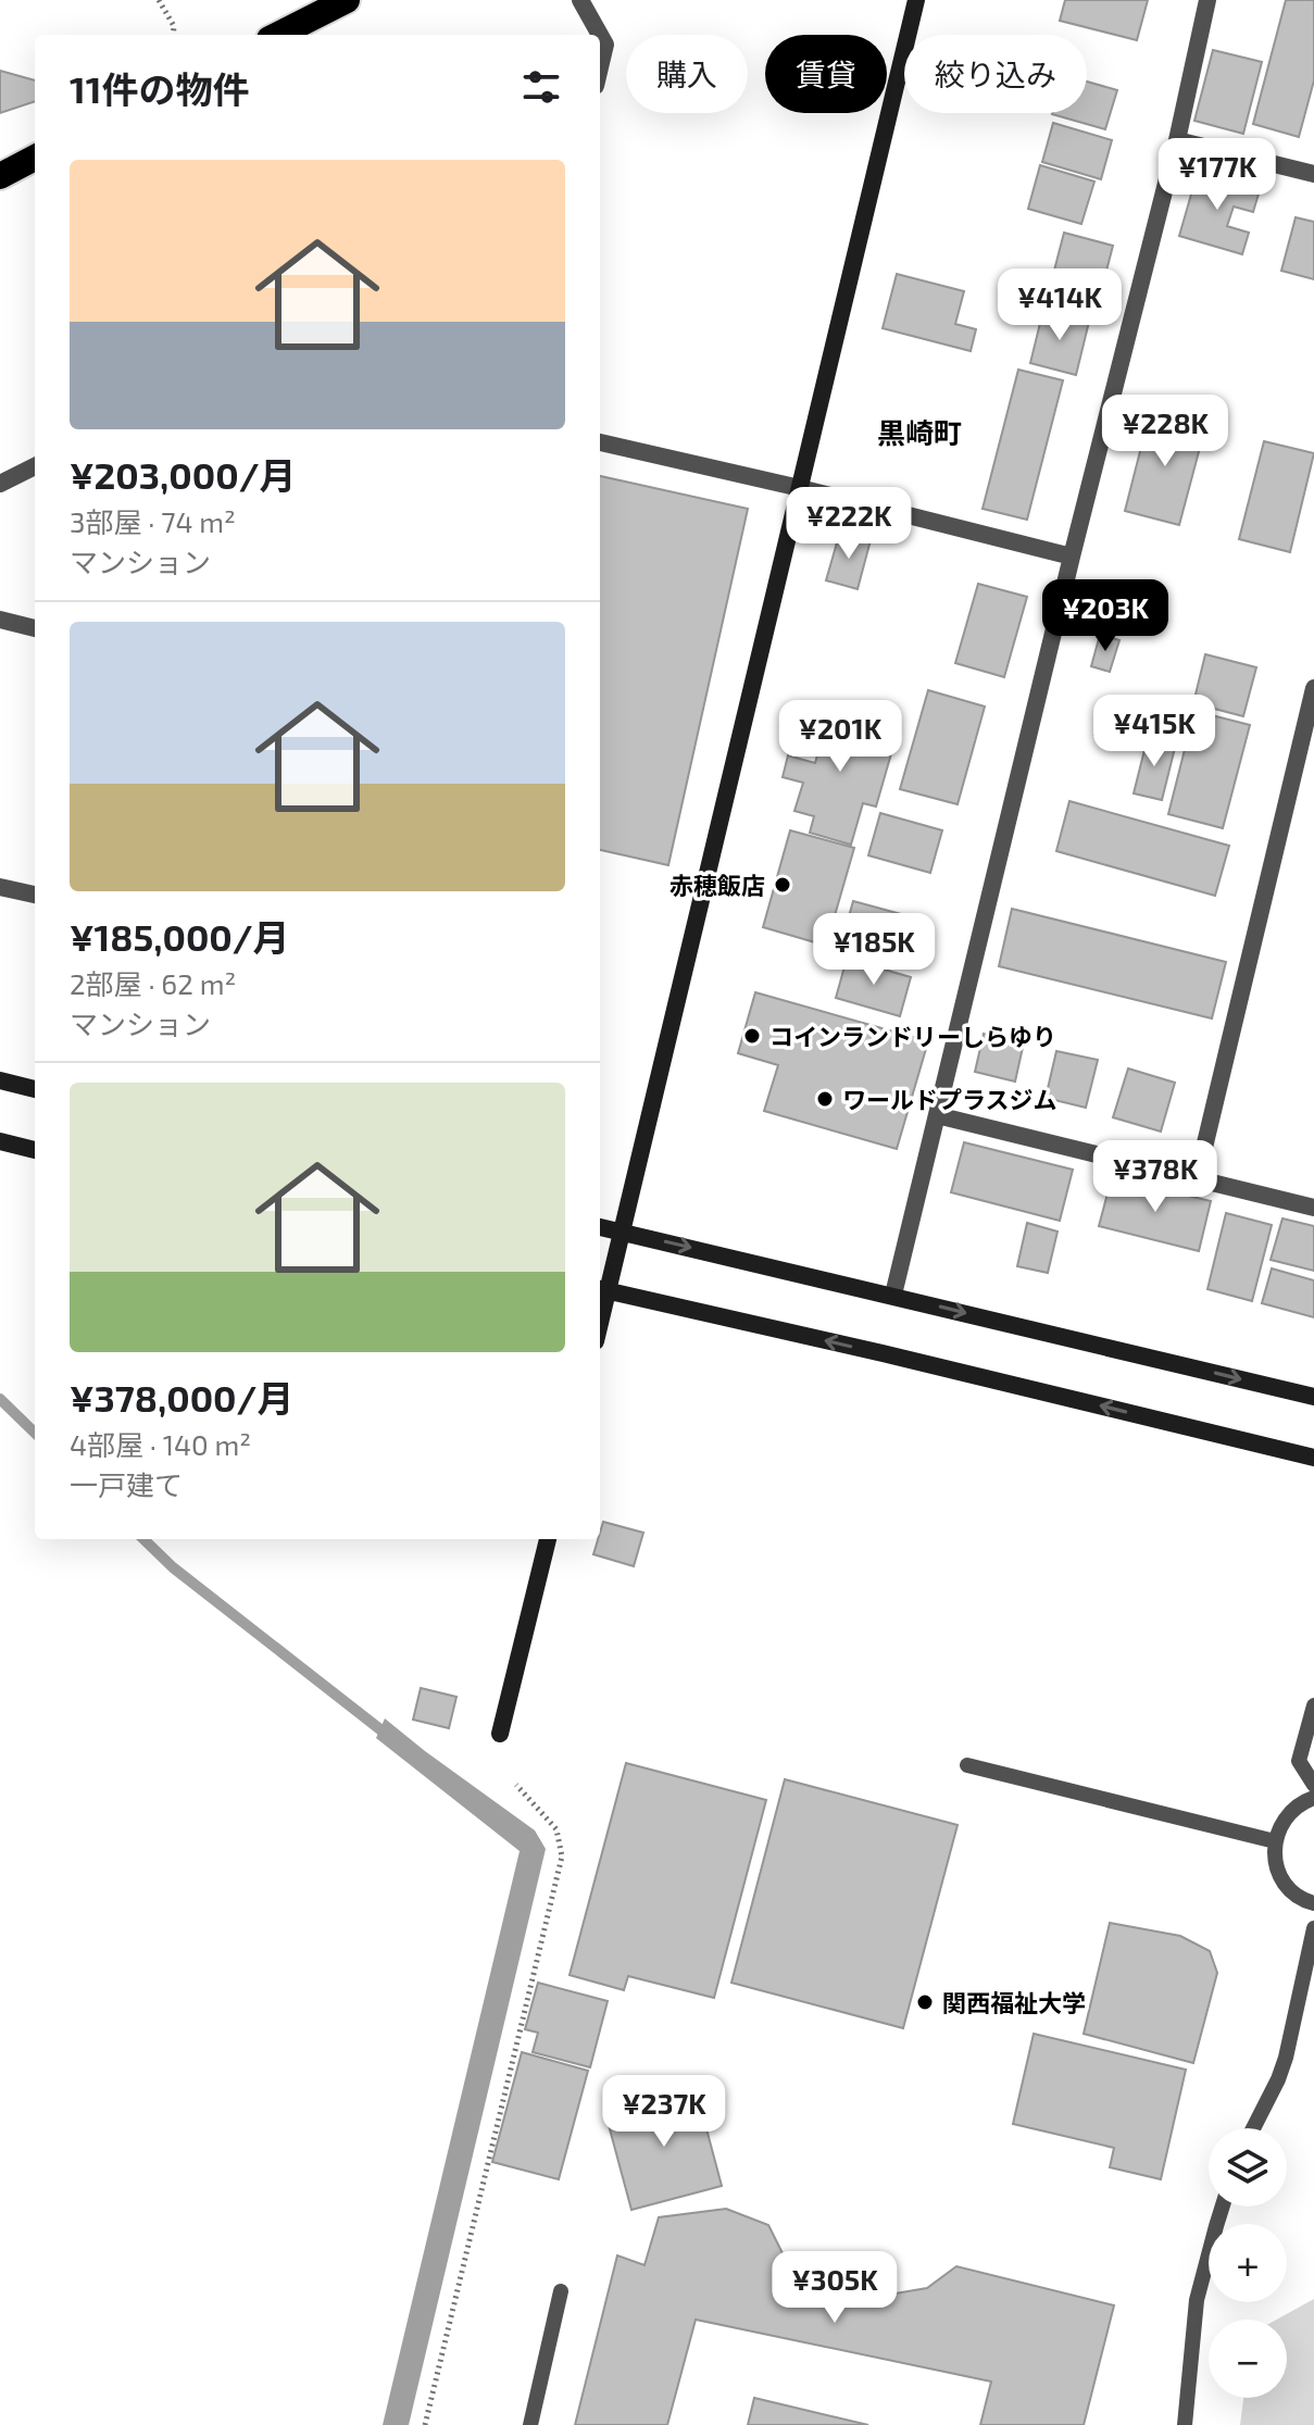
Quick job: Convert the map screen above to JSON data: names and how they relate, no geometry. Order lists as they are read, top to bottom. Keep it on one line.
{"districts":["黒崎町"],"places":["赤穂飯店","コインランドリーしらゆり","ワールドプラスジム","関西福祉大学"],"page":{"chip":["購入","賃貸","絞り込み"],"heading":"11件の物件","price":["¥177K","¥414K","¥228K","¥222K","¥203K","¥415K","¥201K","¥185K","¥378K","¥237K","¥305K"],"list":[{"name":"¥203,000/月","note":"3部屋 · 74 m² · マンション"},{"name":"¥185,000/月","note":"2部屋 · 62 m² · マンション"},{"name":"¥378,000/月","note":"4部屋 · 140 m² · 一戸建て"}],"map_buttons":["+","−"]}}
